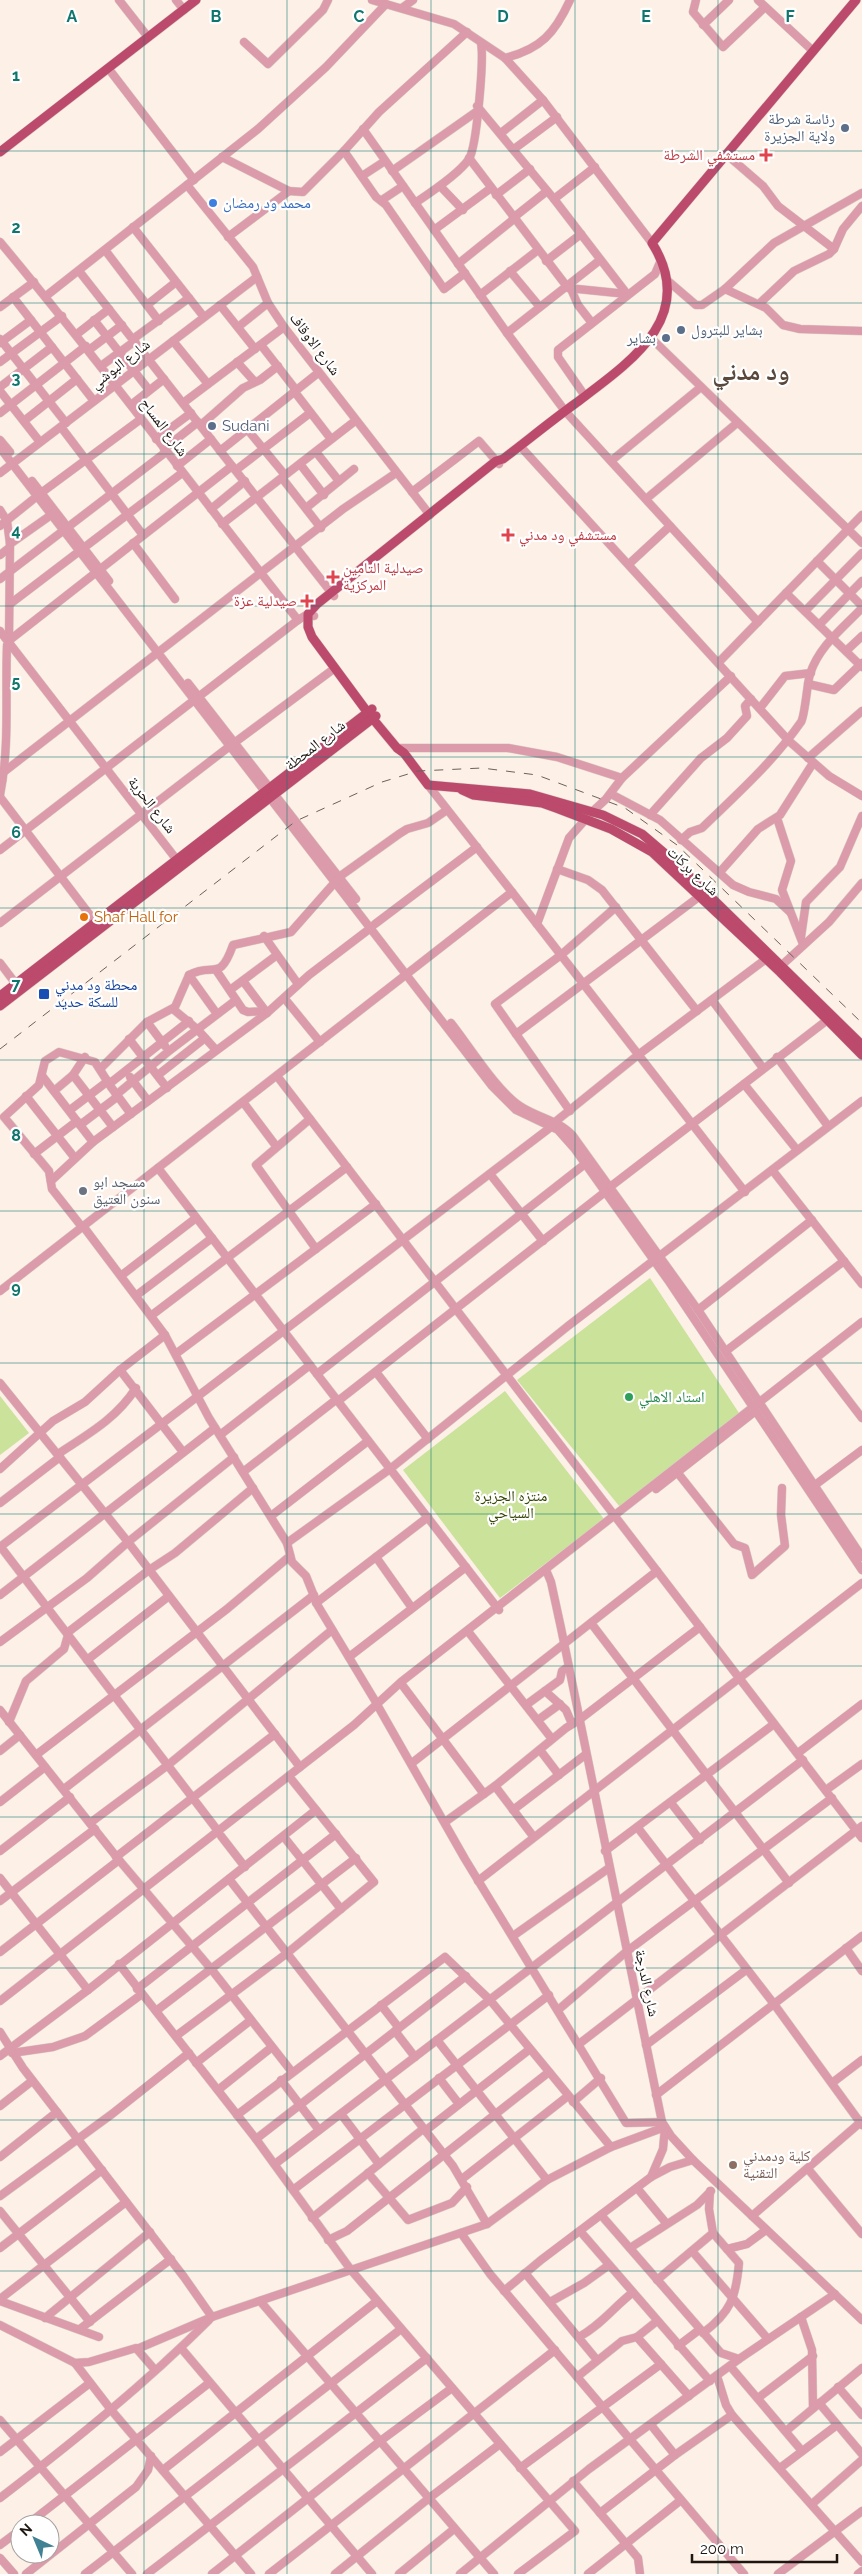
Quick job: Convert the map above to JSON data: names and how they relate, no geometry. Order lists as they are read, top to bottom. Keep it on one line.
{"streets":{"main road":["شارع المحطة","شارع بركات"],"street":["شارع الاوقاف","شارع البوشي","شارع المساح","شارع الحرية","شارع الدرجة"]},"crossings":[["شارع الاوقاف","شارع البوشي"],["شارع البوشي","شارع المساح"],["شارع المحطة","شارع الحرية"]],"districts":["ود مدني"],"parks":["منتزه الجزيرة السياحي"],"places":{"other":["رئاسة شرطة ولاية الجزيرة","محمد ود رمضان","بشاير للبترول","بشاير","Sudani","Shaf Hall for","مسجد ابو سنون العتيق","استاد الاهلي","كلية ودمدني التقنية"],"health":["مستشفي الشرطة","مستشفي ود مدني","صيدلية التامين المركزية","صيدلية عزة"],"transit":["محطة ود مدني للسكة حديد"]},"scale_bar":"200 m","north":"top left","grid":{"columns":["A","B","C","D","E","F"],"rows":["1","2","3","4","5","6","7","8","9"]}}
